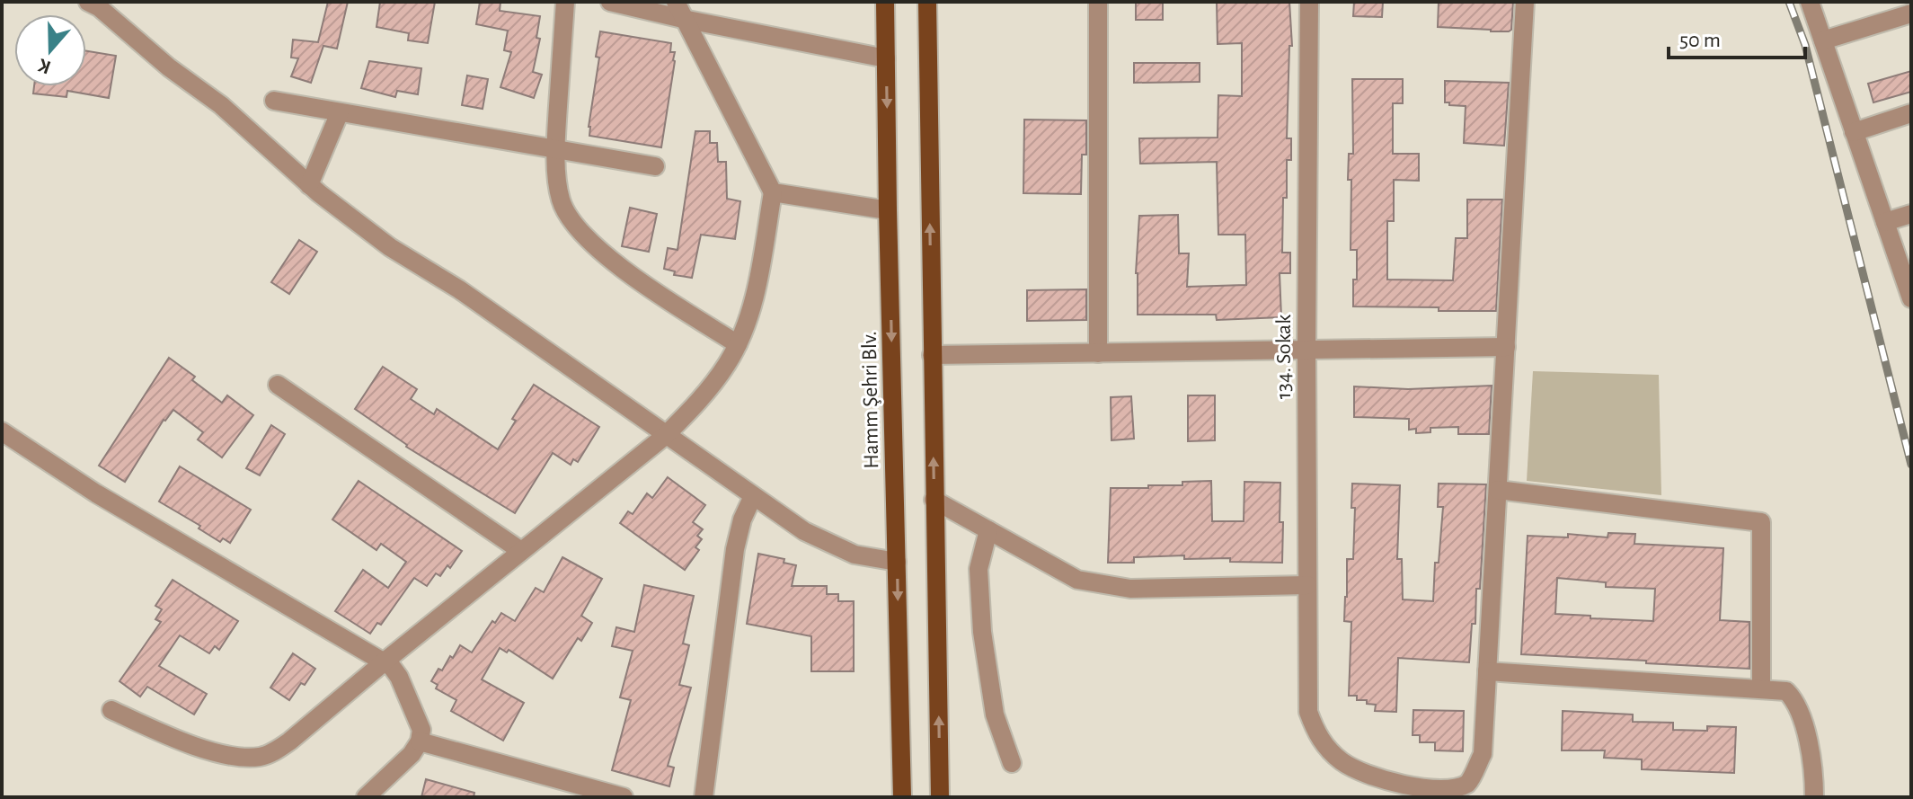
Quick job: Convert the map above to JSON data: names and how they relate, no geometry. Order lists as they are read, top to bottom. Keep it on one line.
{"streets":{"main road":["Hamm Şehri Blv."],"street":["134. Sokak"]},"scale_bar":"50 m","north":"bottom"}
